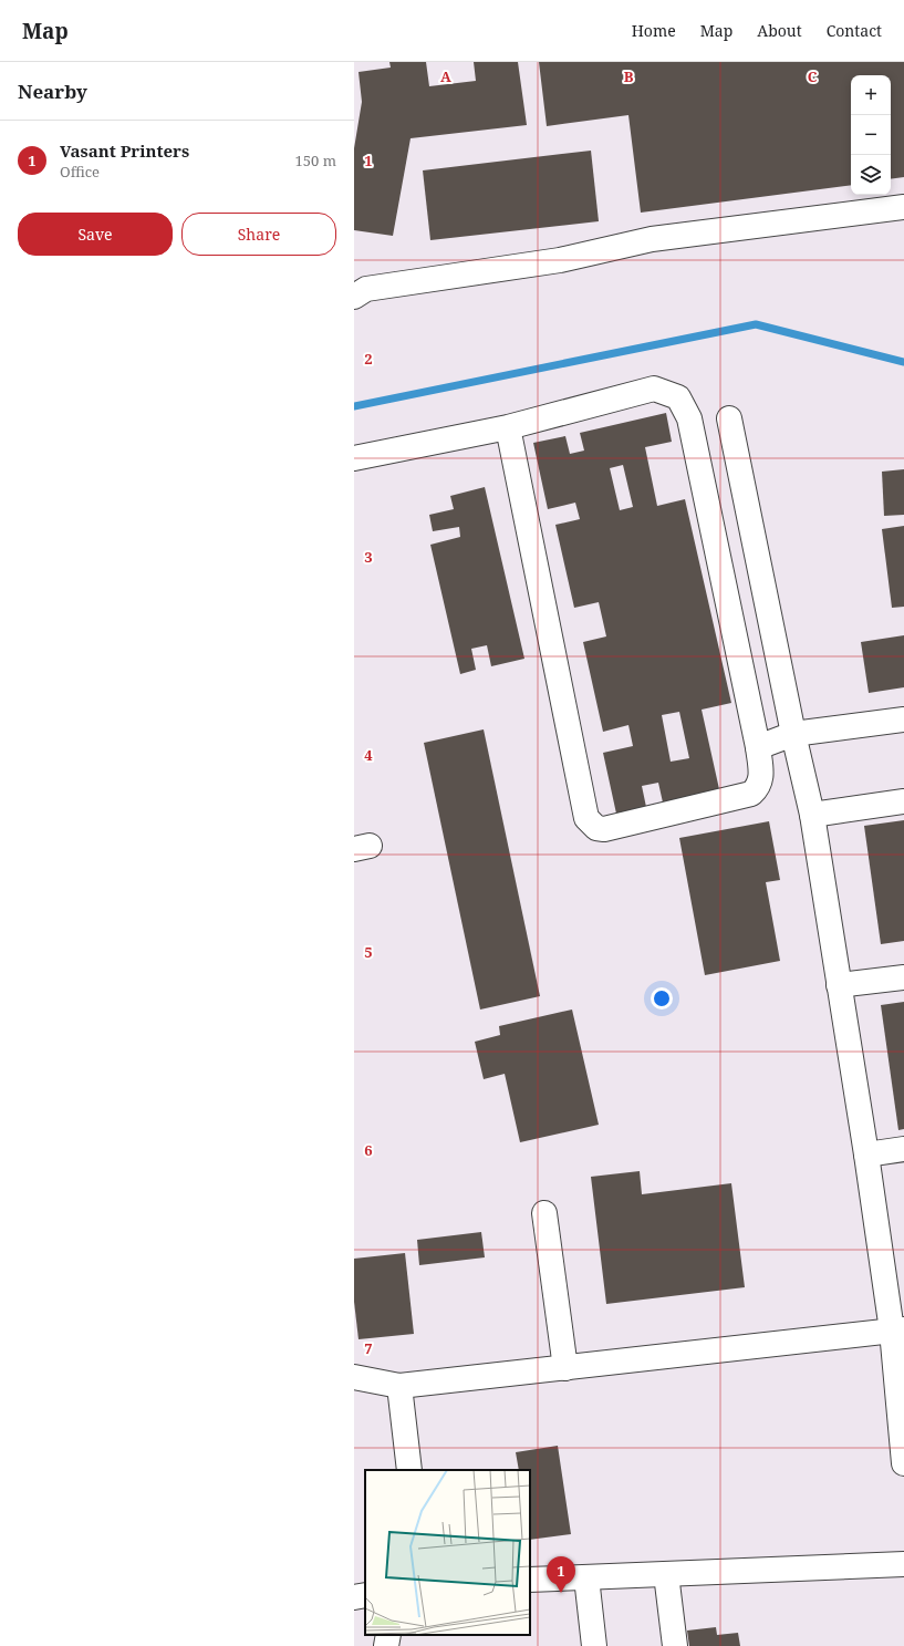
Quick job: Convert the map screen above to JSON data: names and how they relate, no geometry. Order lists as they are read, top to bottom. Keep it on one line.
{"page":{"header":"Map","nav":["Home","Map","About","Contact"],"heading":"Nearby","map_buttons":["+","−"],"list":[{"mark":"1","name":"Vasant Printers","note":"Office","value":"150 m"}],"buttons":["Save","Share"],"pins":"1"},"grid":{"columns":["A","B","C"],"rows":["1","2","3","4","5","6","7"]}}
